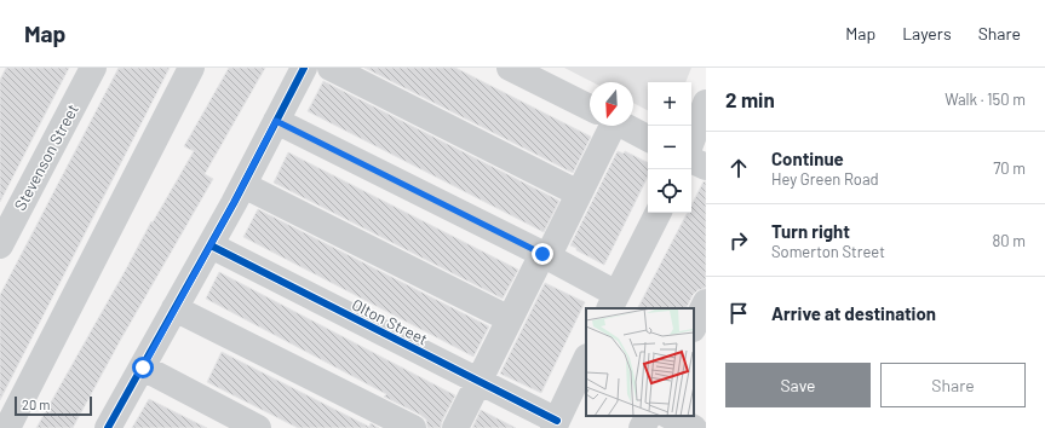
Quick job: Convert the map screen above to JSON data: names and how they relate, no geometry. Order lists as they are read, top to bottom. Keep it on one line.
{"streets":{"street":["Stevenson Street","Olton Street"]},"scale_bar":"20 m","north":"bottom","page":{"header":"Map","nav":["Map","Layers","Share"],"heading":["2 min","Walk · 150 m"],"map_buttons":["+","−"],"list":[["Continue","Hey Green Road","70 m"],["Turn right","Somerton Street","80 m"],"Arrive at destination"],"buttons":["Save","Share"],"scale":"20 m"}}
